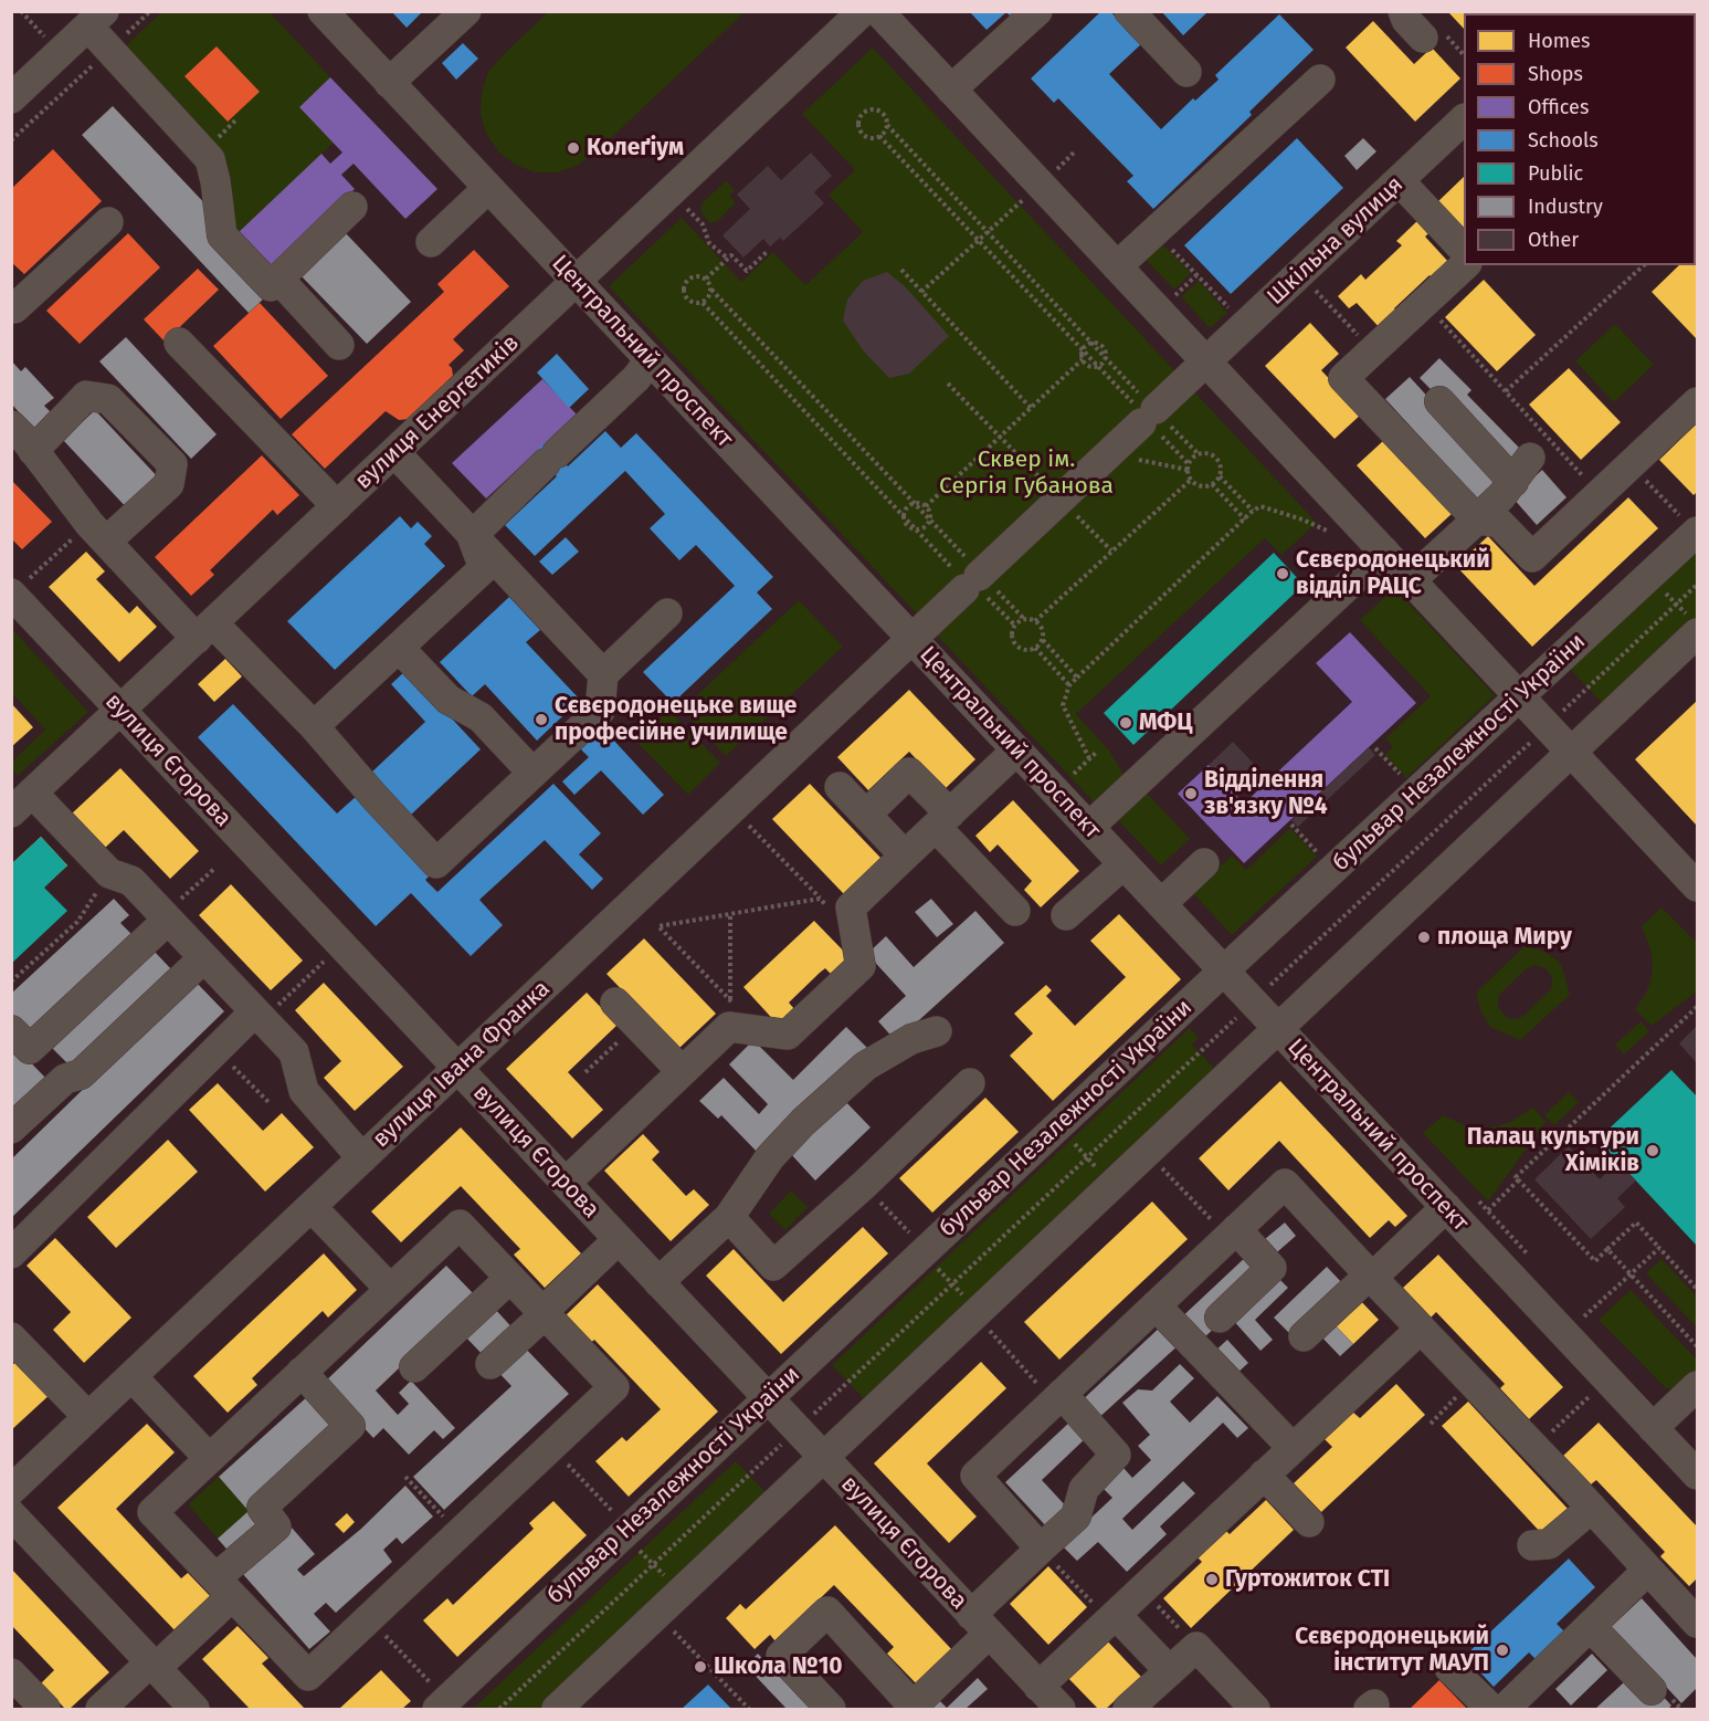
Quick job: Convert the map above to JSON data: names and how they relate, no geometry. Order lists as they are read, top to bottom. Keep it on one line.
{"streets":{"street":["Шкільна вулиця","Центральний проспект","вулиця Енергетиків","бульвар Незалежності України","вулиця Єгорова","вулиця Івана Франка"]},"crossings":[["Шкільна вулиця","вулиця Івана Франка"],["Центральний проспект","вулиця Енергетиків"],["Центральний проспект","бульвар Незалежності України"],["Центральний проспект","вулиця Івана Франка"],["вулиця Енергетиків","вулиця Єгорова"],["бульвар Незалежності України","вулиця Єгорова"],["вулиця Єгорова","вулиця Івана Франка"]],"parks":["Сквер ім. Сергія Губанова"],"places":["Колеґіум","Сєвєродонецький відділ РАЦС","Сєвєродонецьке вище професійне училище","МФЦ","Відділення зв'язку №4","площа Миру","Палац культури Хіміків","Гуртожиток СТІ","Сєвєродонецький інститут МАУП","Школа №10"],"legend":["Homes","Shops","Offices","Schools","Public","Industry","Other"]}
